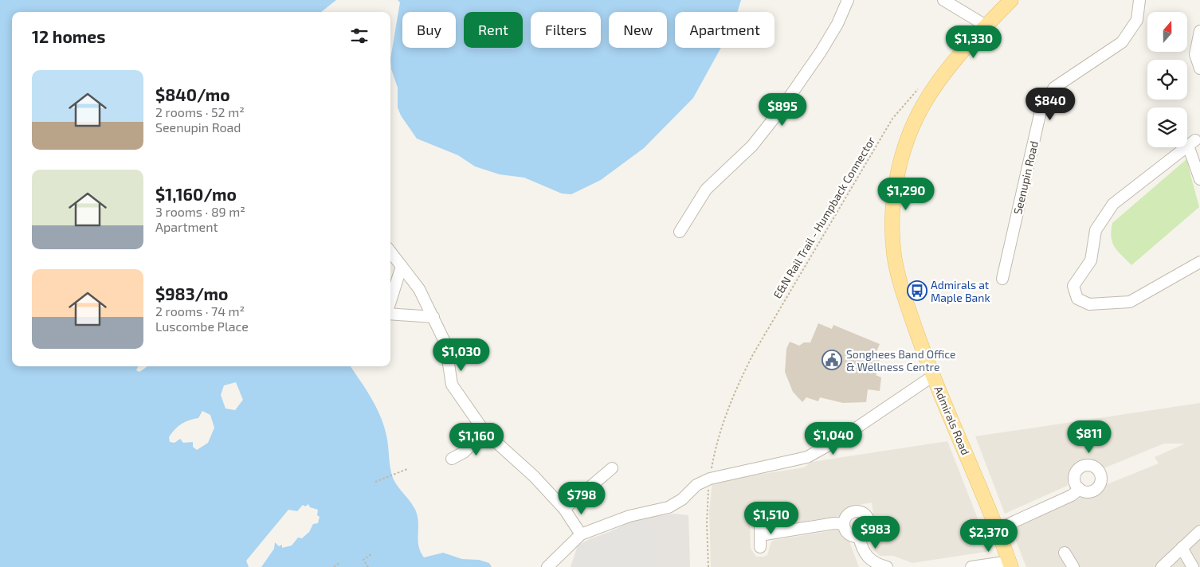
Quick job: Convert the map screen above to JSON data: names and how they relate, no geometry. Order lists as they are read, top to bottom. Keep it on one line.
{"streets":{"main road":["Admirals Road"],"street":["Seenupin Road"],"path":["E&N Rail Trail - Humpback Connector"]},"places":{"bus stop":["Admirals at Maple Bank"],"public building":["Songhees Band Office & Wellness Centre"]},"north":"top","page":{"chip":["Buy","Rent","Filters","New","Apartment"],"heading":"12 homes","price":["$1,330","$840","$895","$1,290","$1,030","$811","$1,040","$1,160","$798","$1,510","$983","$2,370"],"list":[{"name":"$840/mo","note":"2 rooms · 52 m² · Seenupin Road"},{"name":"$1,160/mo","note":"3 rooms · 89 m² · Apartment"},{"name":"$983/mo","note":"2 rooms · 74 m² · Luscombe Place"}]}}
